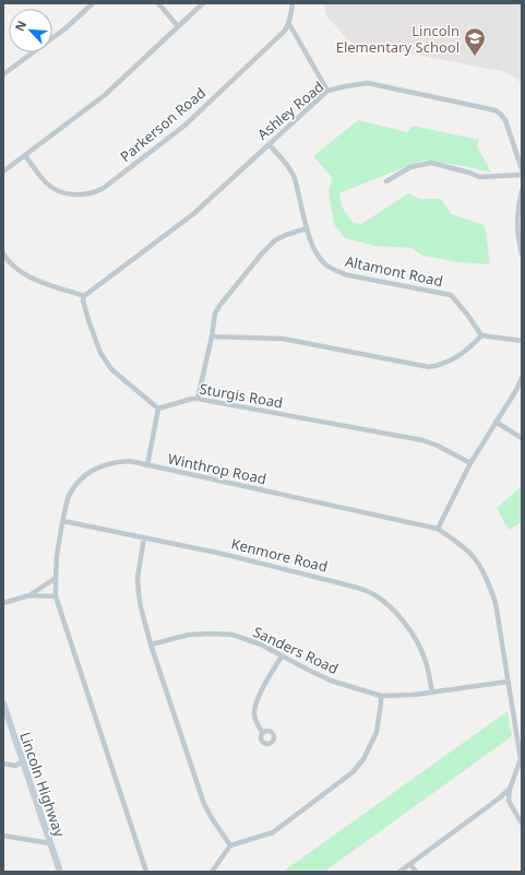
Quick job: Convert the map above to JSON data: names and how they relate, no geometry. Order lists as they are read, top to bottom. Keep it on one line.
{"streets":{"main road":["Lincoln Highway"],"street":["Ashley Road","Parkerson Road","Altamont Road","Sturgis Road","Winthrop Road","Kenmore Road","Sanders Road"]},"crossings":[["Ashley Road","Altamont Road"],["Winthrop Road","Kenmore Road"],["Winthrop Road","Sanders Road"],["Kenmore Road","Sanders Road"]],"places":{"school or university":["Lincoln Elementary School"]},"north":"top left"}
